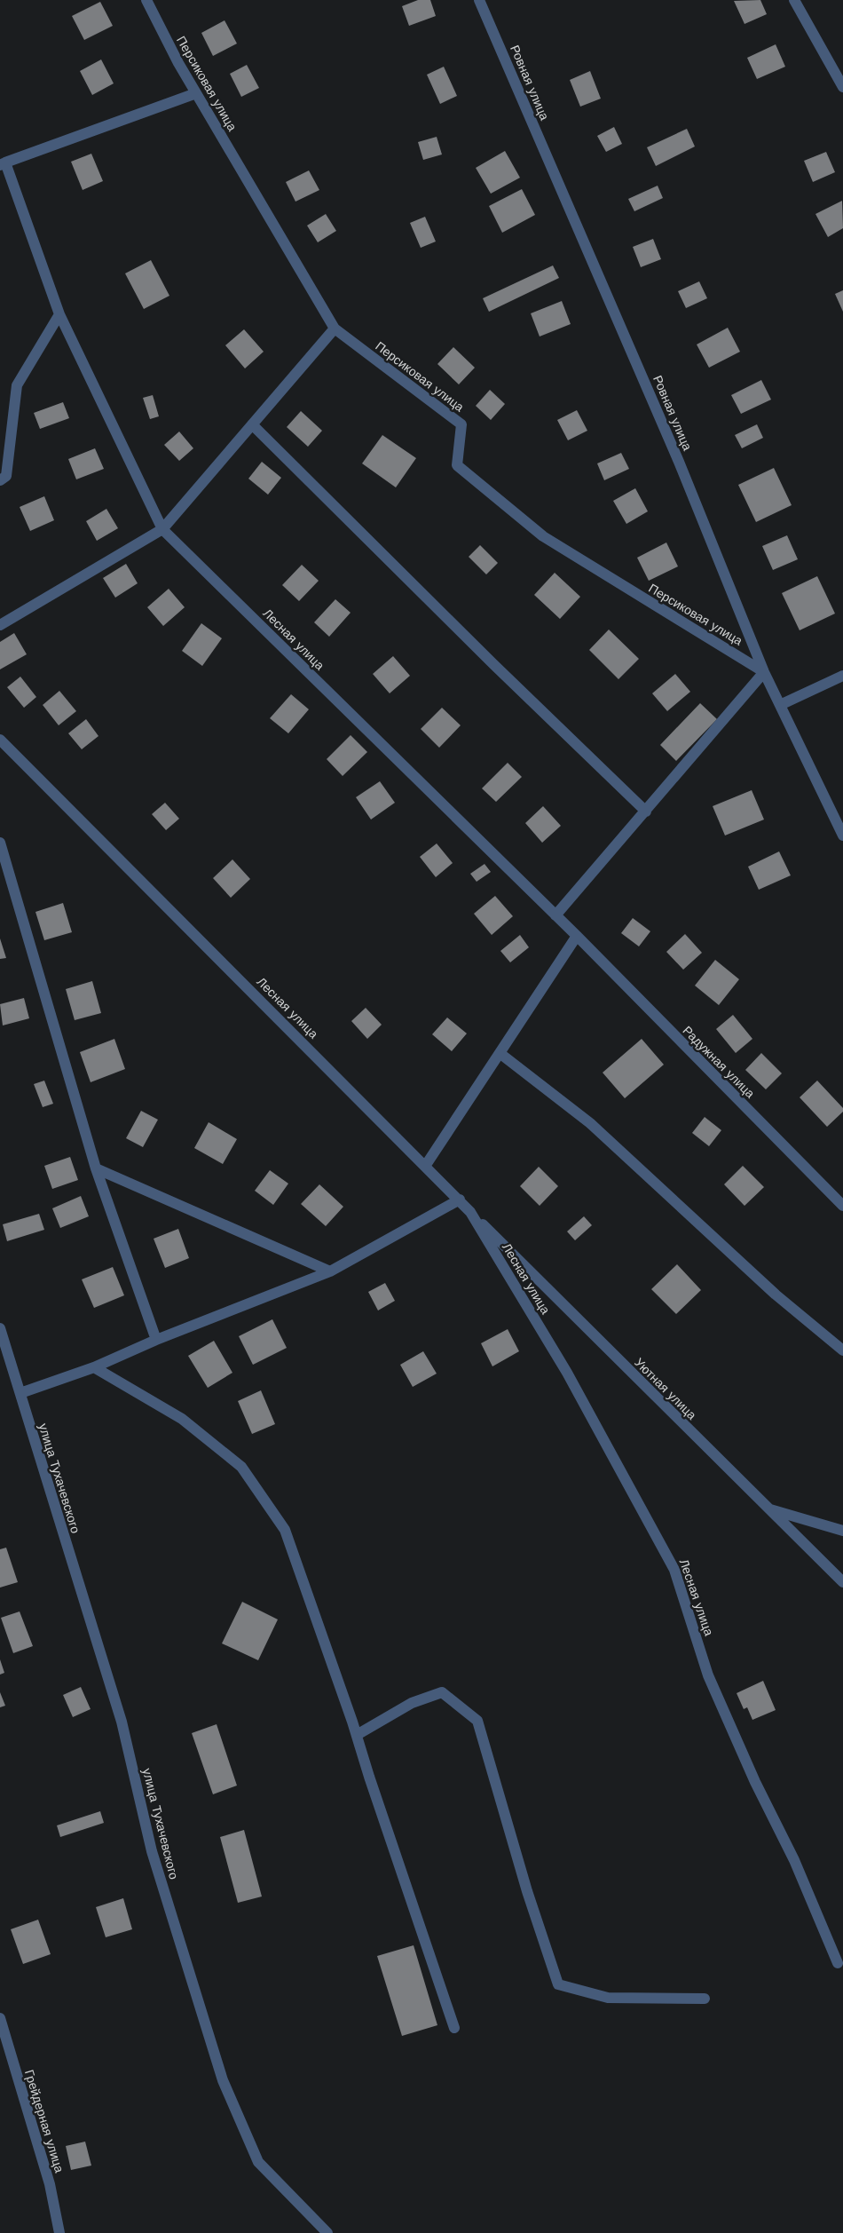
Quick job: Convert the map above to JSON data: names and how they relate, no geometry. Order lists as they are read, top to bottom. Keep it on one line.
{"streets":{"street":["Ровная улица","Персиковая улица","Лесная улица","Радужная улица","Уютная улица","улица Тухачевского","Грейдерная улица"]},"crossings":[["Ровная улица","Персиковая улица"],["Лесная улица","Радужная улица"],["Лесная улица","Уютная улица"]]}
